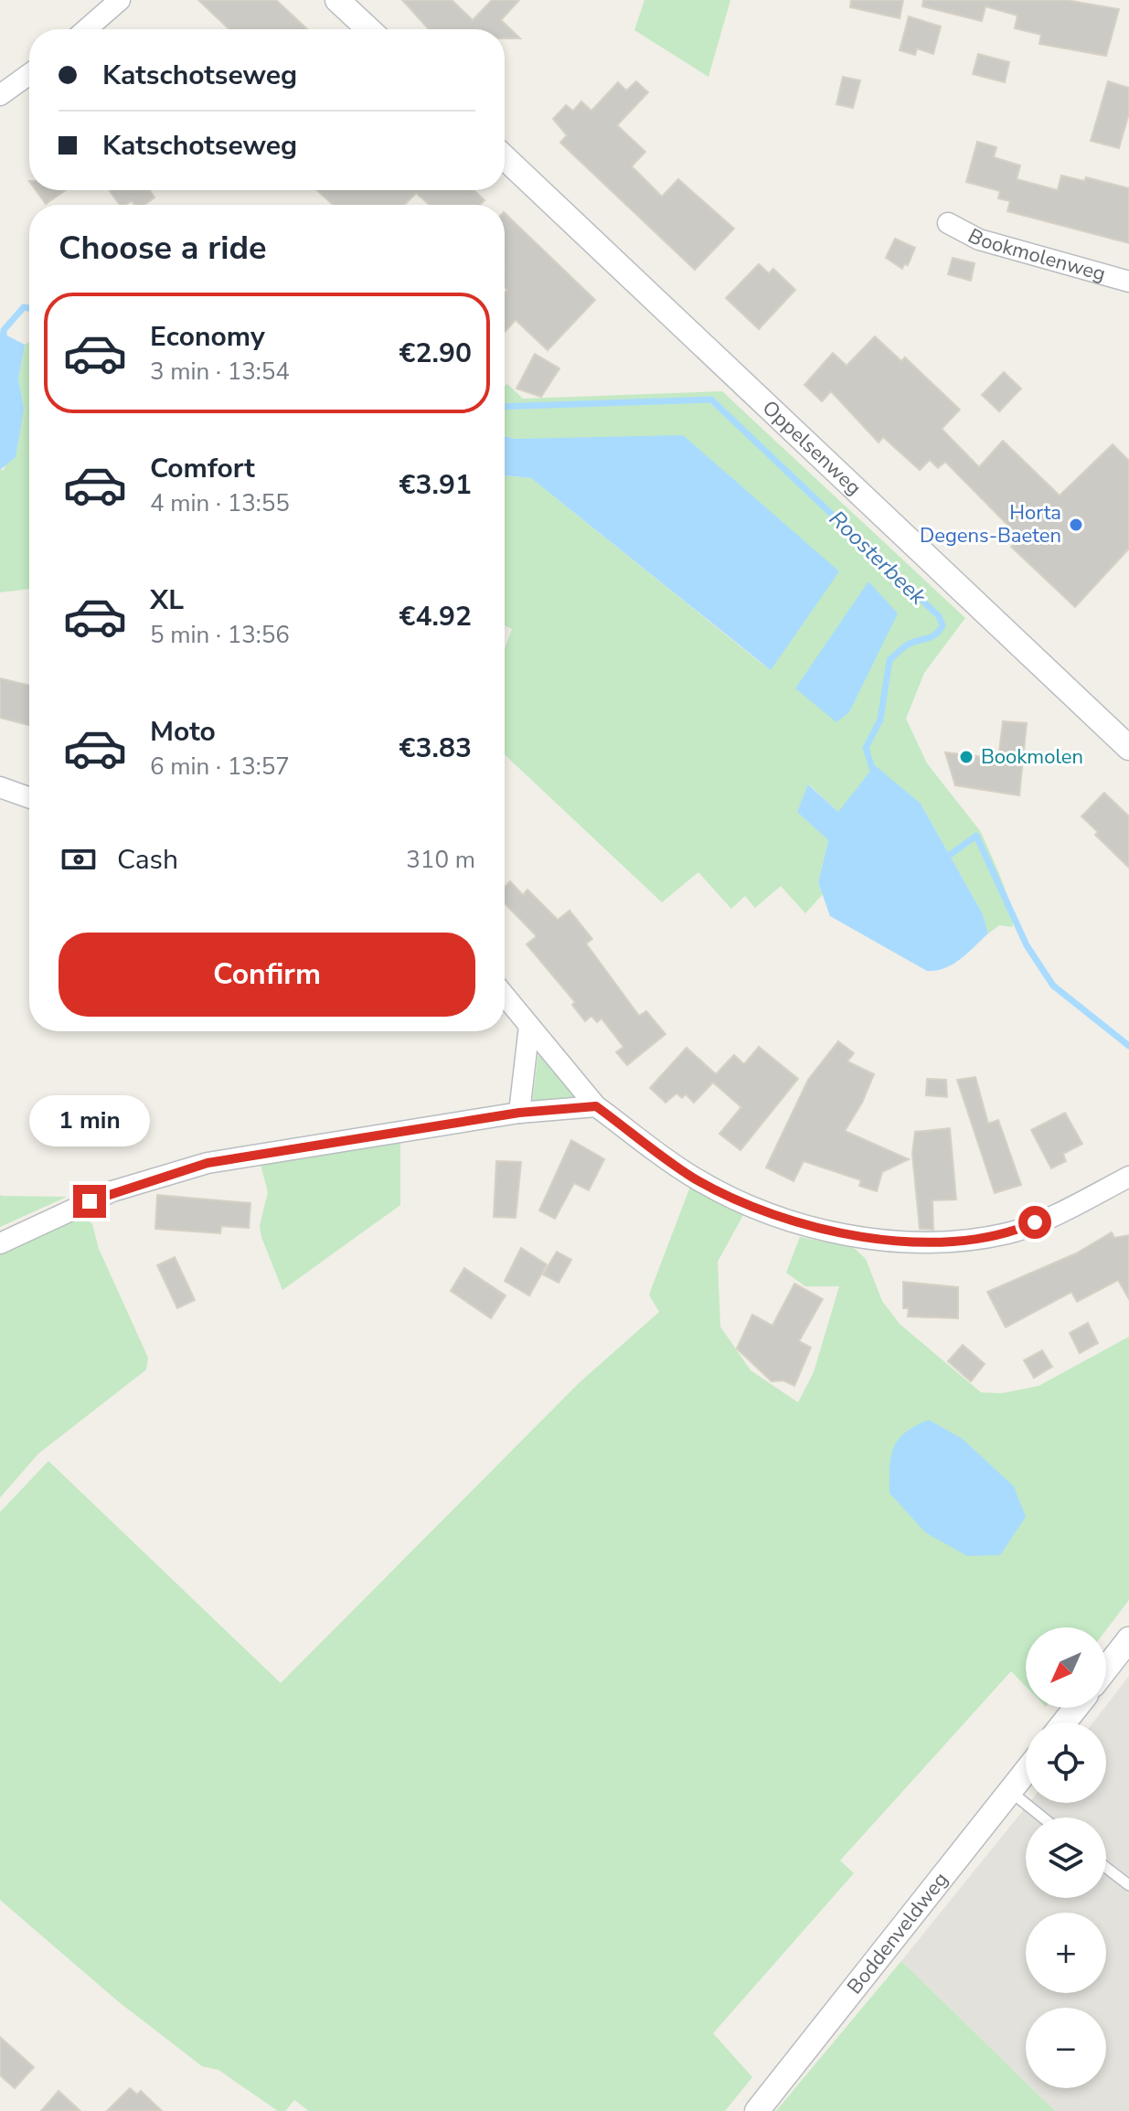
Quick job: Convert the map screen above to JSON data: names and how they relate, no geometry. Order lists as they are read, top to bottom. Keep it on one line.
{"streets":{"street":["Bookmolenweg","Oppelsenweg","Boddenveldweg"]},"water":["Roosterbeek"],"places":["Horta Degens-Baeten","Bookmolen"],"north":"bottom left","page":{"banner":["Katschotseweg","Katschotseweg"],"heading":"Choose a ride","list":[{"name":"Economy","note":"3 min · 13:54","value":"€2.90"},{"name":"Comfort","note":"4 min · 13:55","value":"€3.91"},{"name":"XL","note":"5 min · 13:56","value":"€4.92"},{"name":"Moto","note":"6 min · 13:57","value":"€3.83"}],"pay":["Cash","310 m"],"buttons":"Confirm","bubble":"1 min","map_buttons":["+","−"]}}
